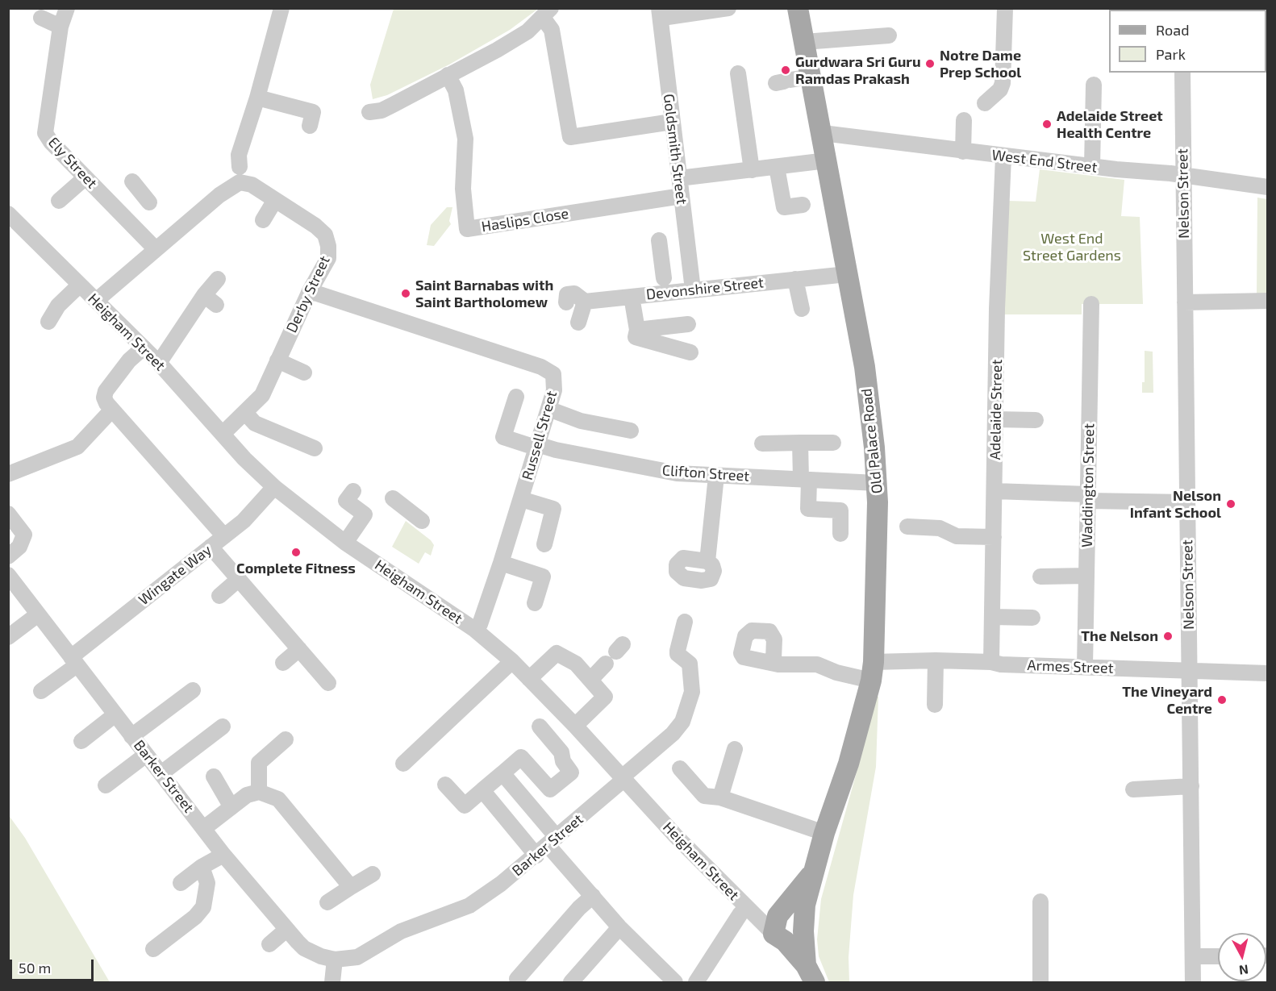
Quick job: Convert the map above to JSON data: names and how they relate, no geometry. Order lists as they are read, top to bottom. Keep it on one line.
{"streets":{"main road":["Heigham Street","Old Palace Road"],"street":["Goldsmith Street","West End Street","Ely Street","Nelson Street","Haslips Close","Devonshire Street","Derby Street","Adelaide Street","Russell Street","Clifton Street","Waddington Street","Wingate Way","Armes Street","Barker Street"]},"crossings":[["Goldsmith Street","Haslips Close"],["Goldsmith Street","Devonshire Street"],["West End Street","Nelson Street"],["West End Street","Adelaide Street"],["West End Street","Old Palace Road"],["Nelson Street","Armes Street"],["Devonshire Street","Old Palace Road"],["Derby Street","Heigham Street"],["Derby Street","Russell Street"],["Heigham Street","Russell Street"],["Heigham Street","Old Palace Road"],["Heigham Street","Wingate Way"],["Heigham Street","Barker Street"],["Adelaide Street","Armes Street"],["Russell Street","Clifton Street"],["Old Palace Road","Clifton Street"],["Old Palace Road","Armes Street"],["Waddington Street","Armes Street"],["Wingate Way","Barker Street"]],"parks":["West End Street Gardens"],"places":["Notre Dame Prep School","Gurdwara Sri Guru Ramdas Prakash","Adelaide Street Health Centre","Saint Barnabas with Saint Bartholomew","Nelson Infant School","Complete Fitness","The Nelson","The Vineyard Centre"],"legend":["Road","Park"],"scale_bar":"50 m","north":"bottom"}
